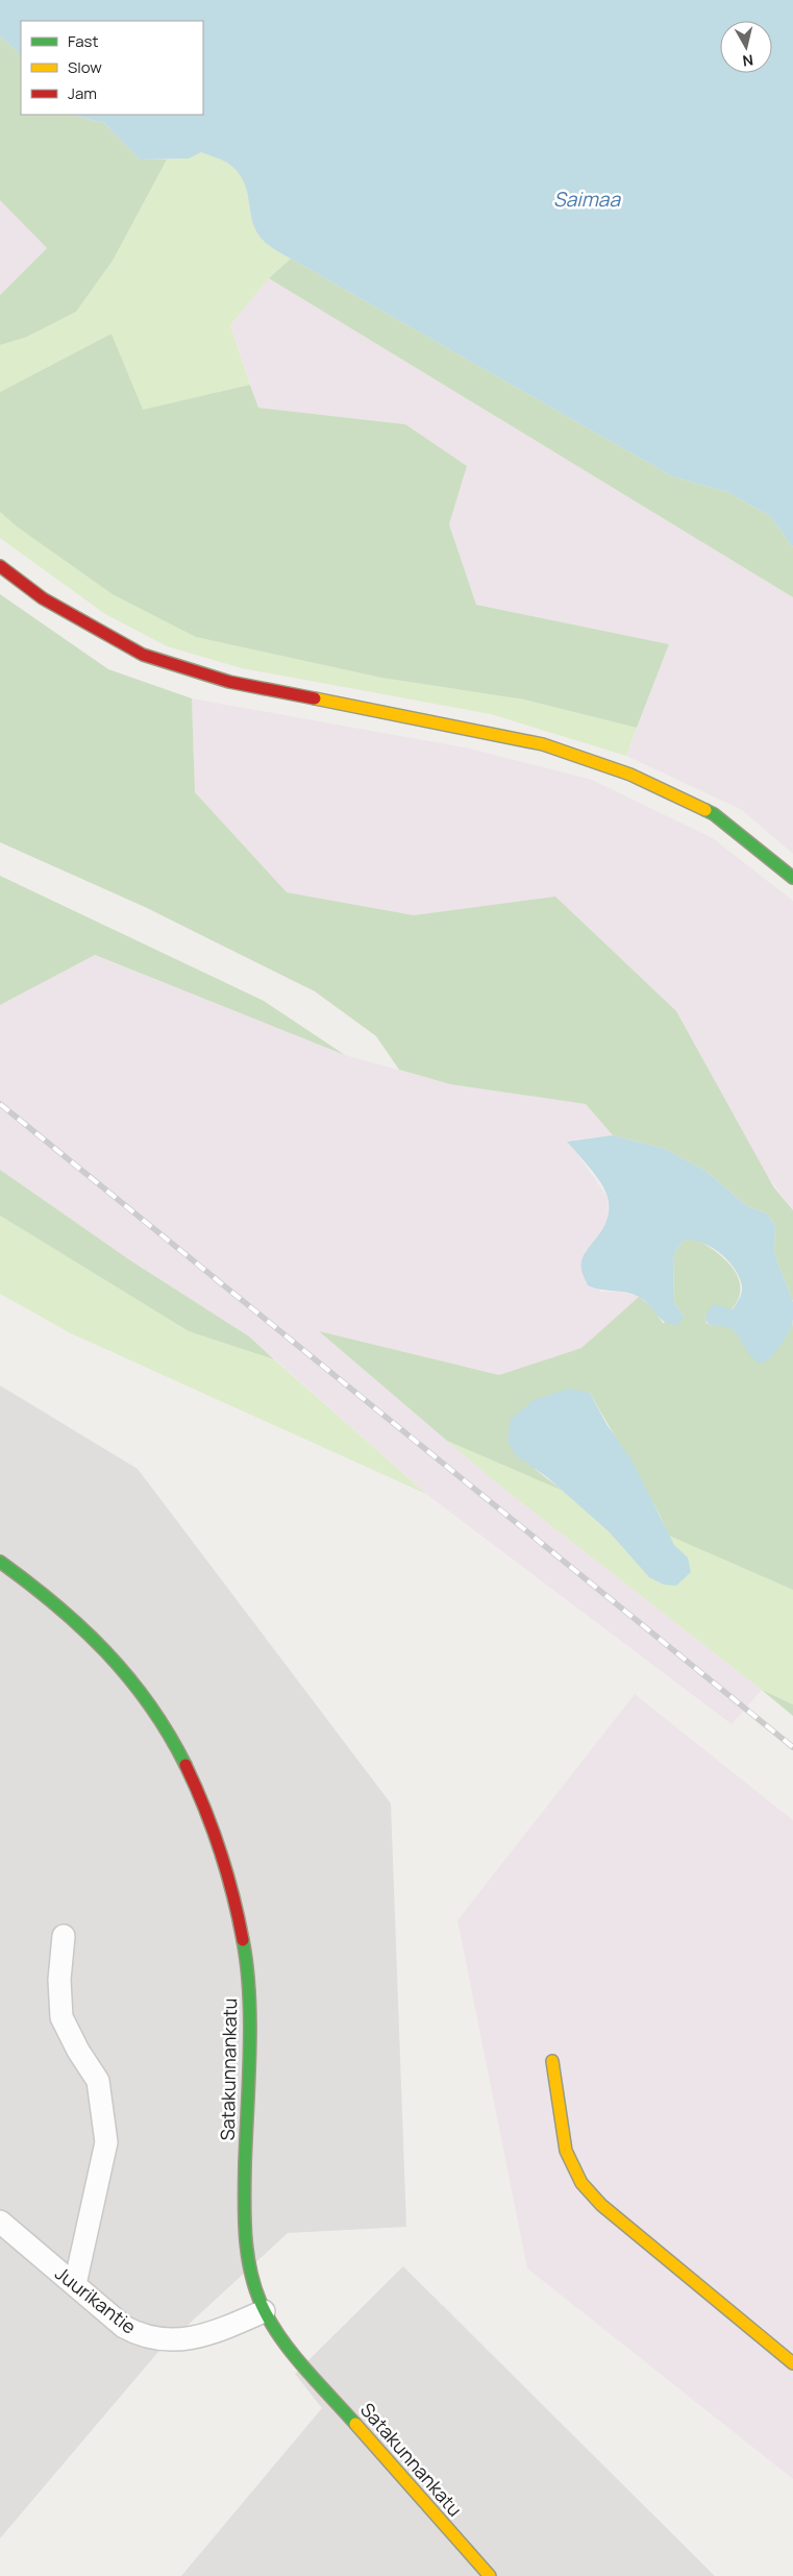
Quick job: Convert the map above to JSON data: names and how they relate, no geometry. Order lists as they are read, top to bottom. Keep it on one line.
{"streets":{"street":["Satakunnankatu","Juurikantie"]},"crossings":[["Satakunnankatu","Juurikantie"]],"water":["Saimaa"],"legend":["Fast","Slow","Jam"],"north":"bottom"}
